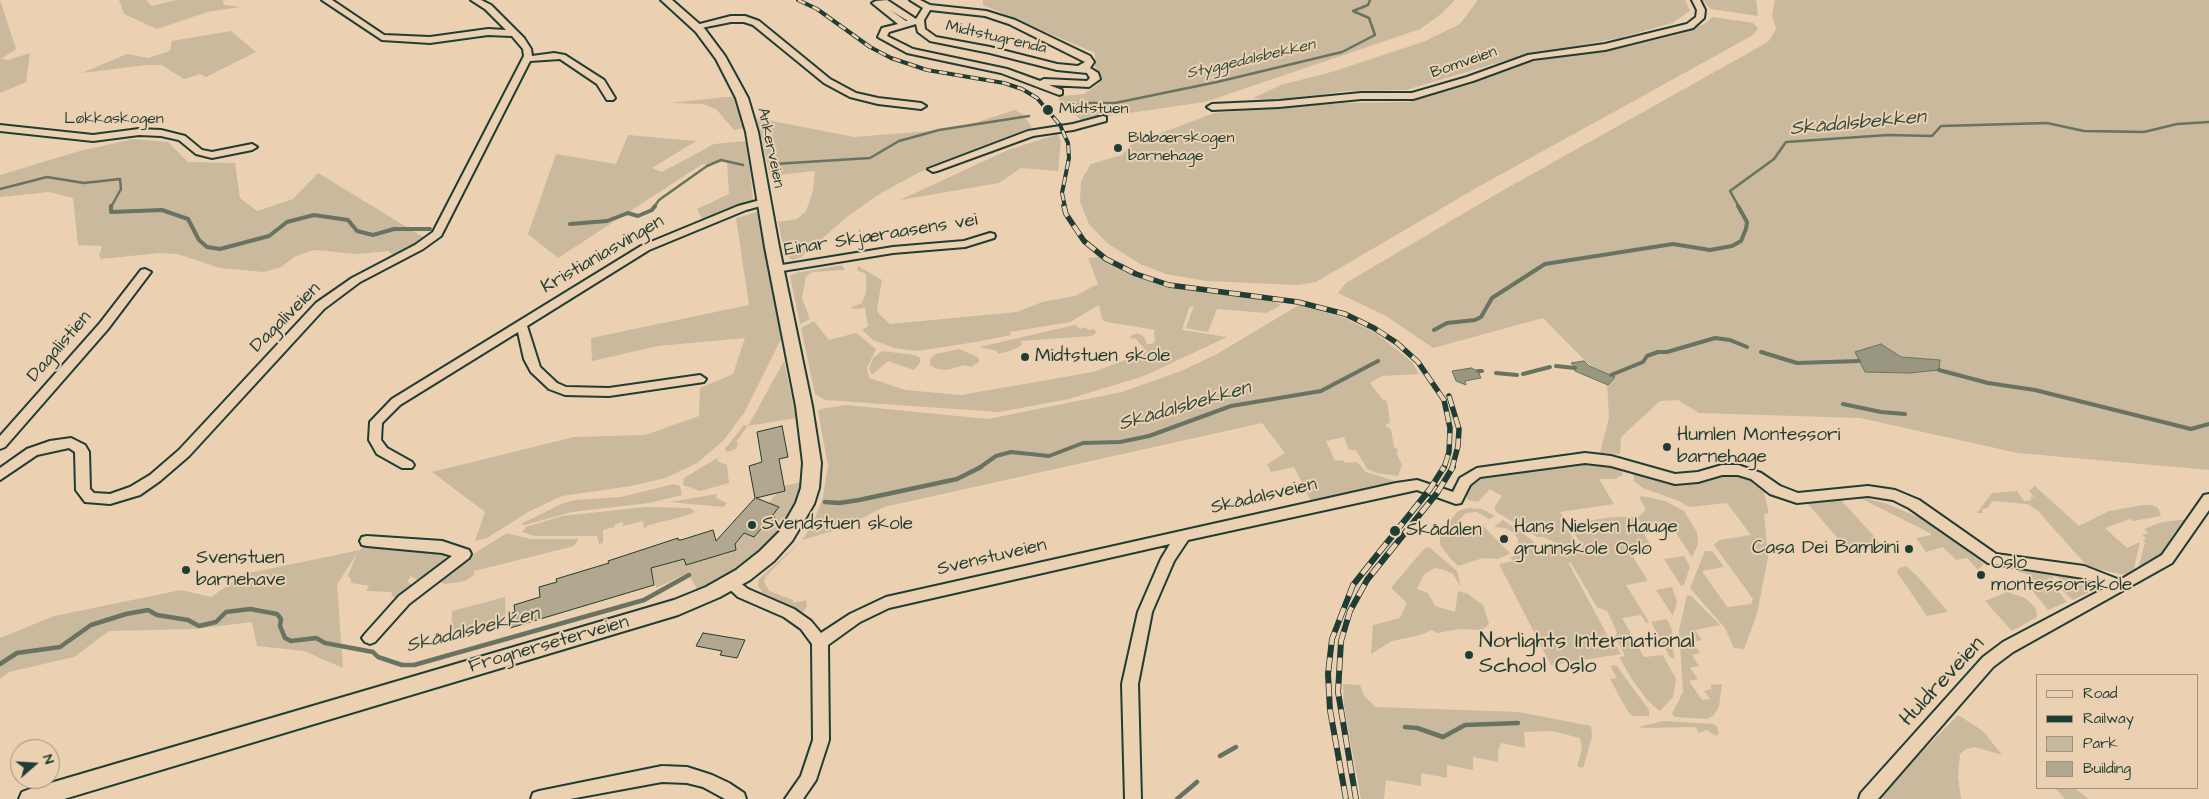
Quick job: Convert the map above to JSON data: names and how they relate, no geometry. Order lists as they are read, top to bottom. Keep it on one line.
{"streets":{"main road":["Ankerveien","Frognerseterveien"],"street":["Midtstugrenda","Bomveien","Løkkaskogen","Einar Skjæraasens vei","Kristianiasvingen","Dagaliveien","Dagalistien","Skådalsveien","Svenstuveien","Huldreveien"]},"crossings":[["Ankerveien","Einar Skjæraasens vei"],["Ankerveien","Kristianiasvingen"],["Ankerveien","Frognerseterveien"],["Einar Skjæraasens vei","Frognerseterveien"],["Skådalsveien","Svenstuveien"],["Skådalsveien","Huldreveien"]],"water":["Styggedalsbekken","Skådalsbekken"],"places":["Midtstuen","Blåbærskogen barnehage","Midtstuen skole","Humlen Montessori barnehage","Svendstuen skole","Skådalen","Hans Nielsen Hauge grunnskole Oslo","Casa Dei Bambini","Svenstuen barnehave","Oslo montessoriskole","Norlights International School Oslo"],"legend":["Road","Railway","Park","Building"],"north":"right"}
